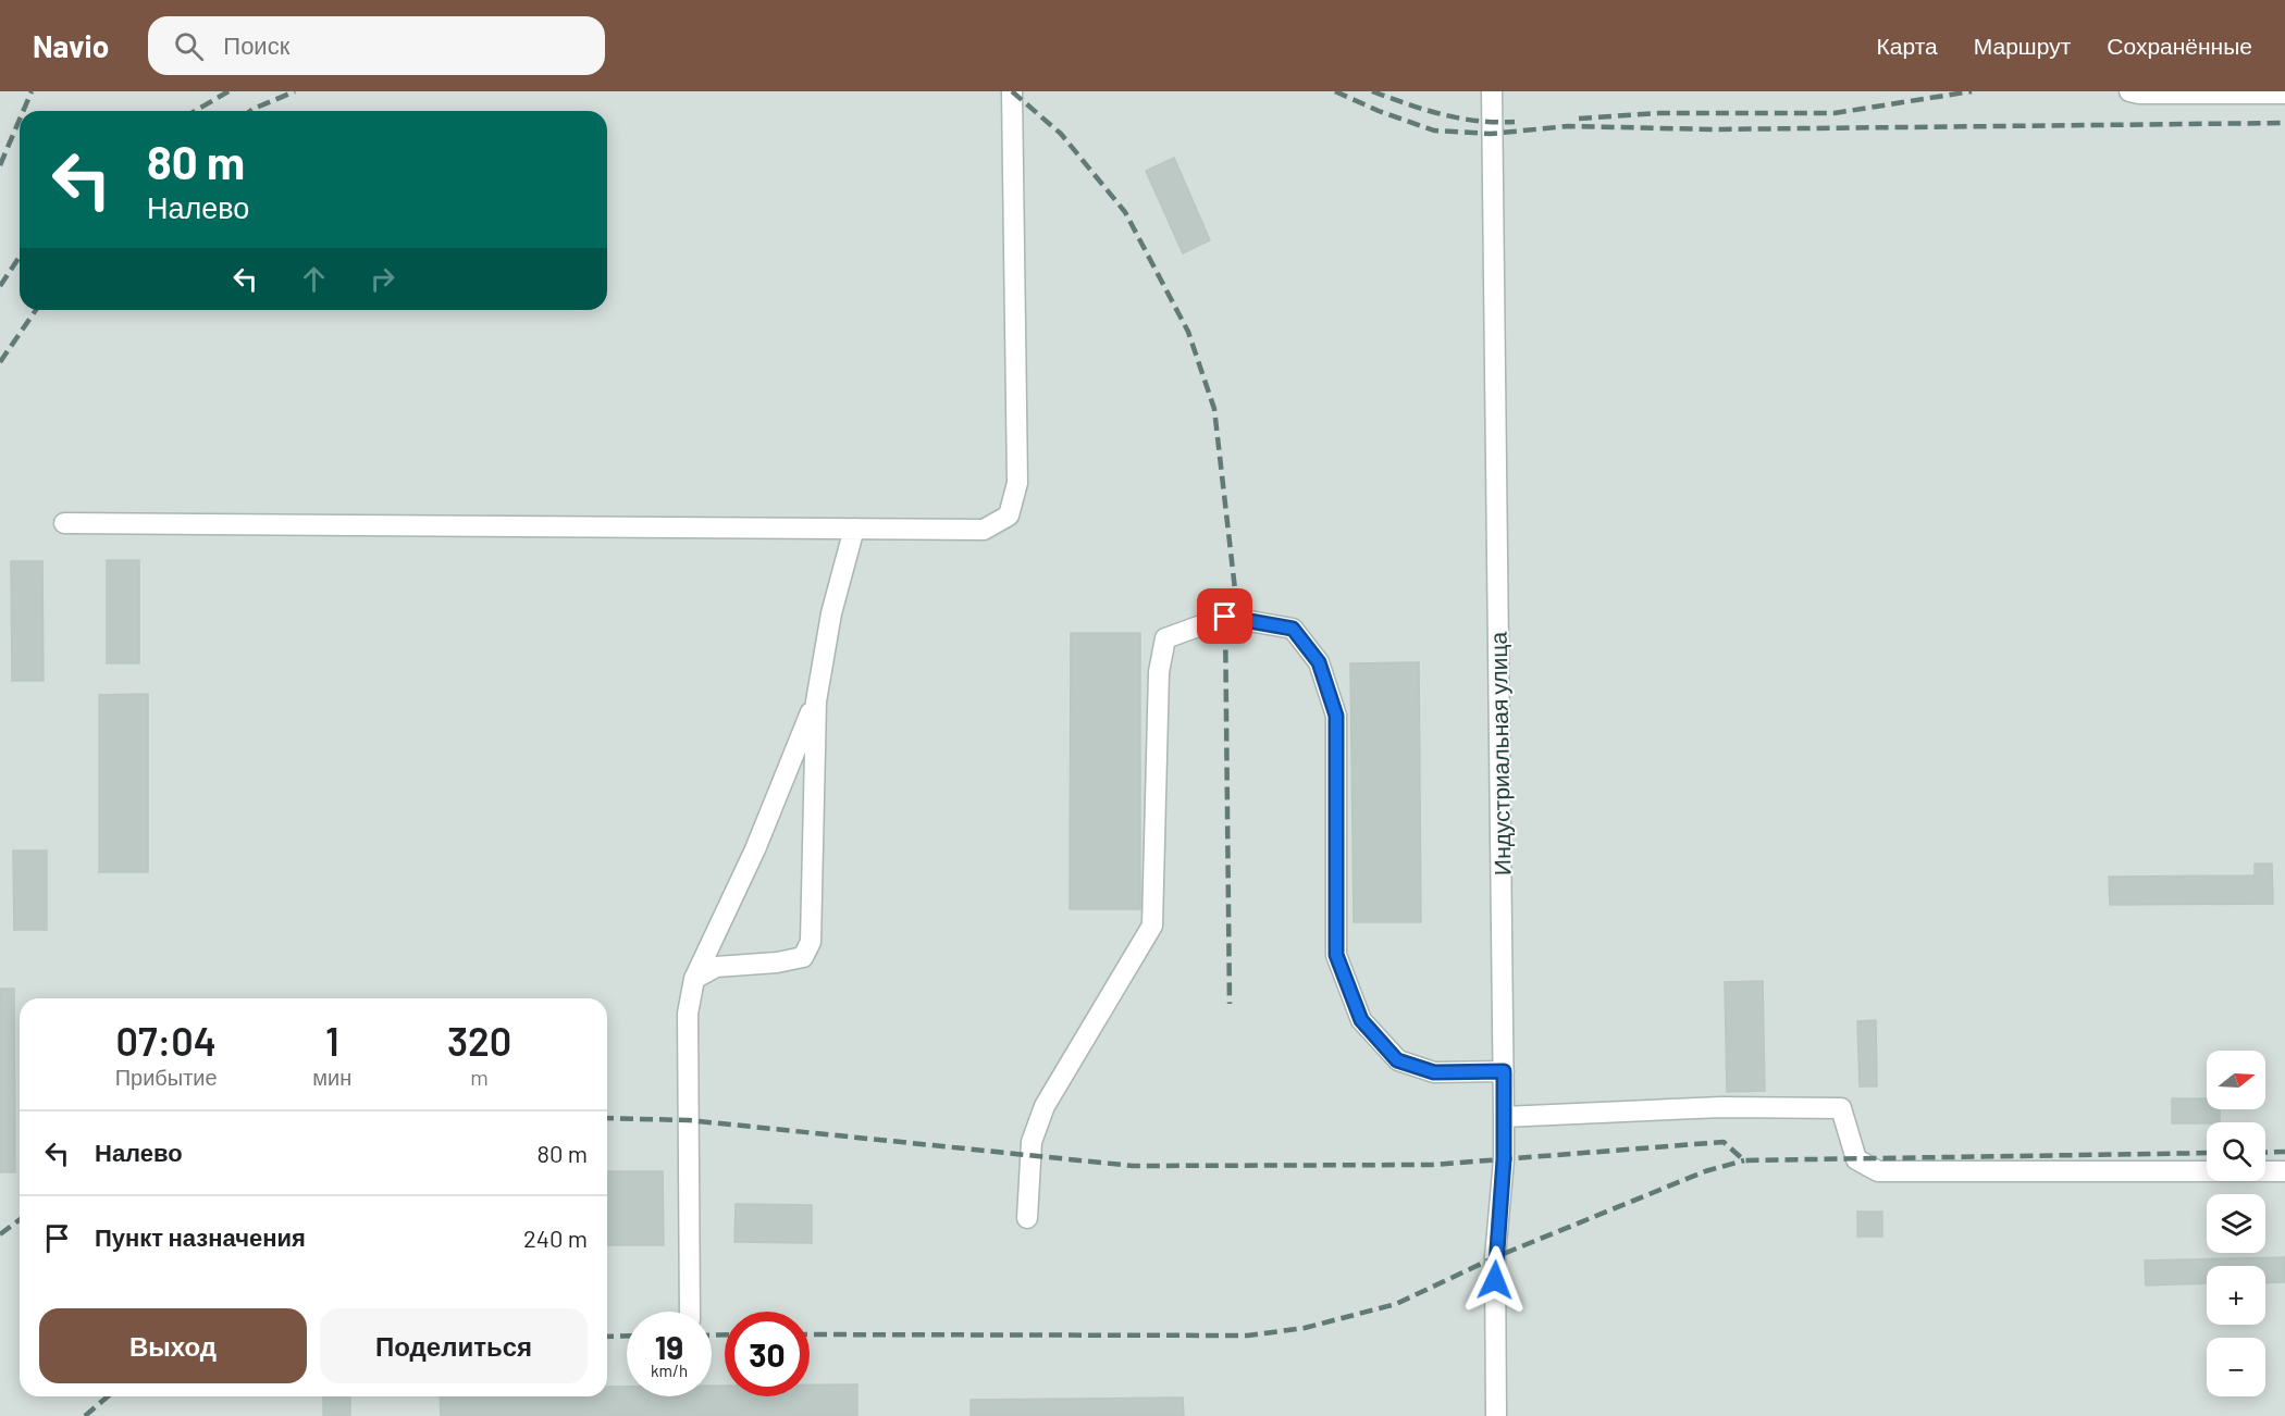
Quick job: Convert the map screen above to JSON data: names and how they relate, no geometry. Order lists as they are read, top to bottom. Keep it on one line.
{"streets":{"street":["Индустриальная улица"]},"north":"right","page":{"header":"Navio","search":"Поиск","nav":["Карта","Маршрут","Сохранённые"],"turn":["80 m","Налево"],"eta":["07:04","Прибытие","1","мин","320","m"],"map_buttons":["+","−"],"list":[{"name":"Налево","value":"80 m"},{"name":"Пункт назначения","value":"240 m"}],"buttons":["Выход","Поделиться"],"speed":"19 km/h","limit":"30"}}
